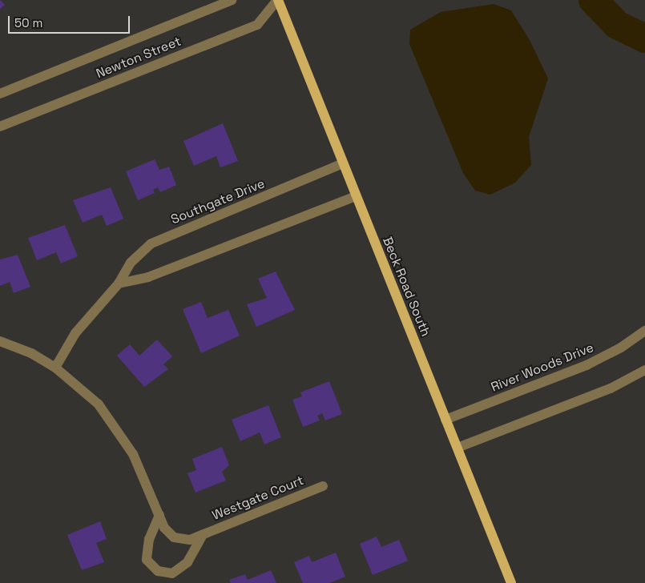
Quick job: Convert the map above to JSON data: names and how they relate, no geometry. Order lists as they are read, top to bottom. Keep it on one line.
{"streets":{"main road":["Beck Road South"],"street":["Newton Street","Southgate Drive","River Woods Drive","Westgate Court"]},"crossings":[["Newton Street","Beck Road South"],["Southgate Drive","Beck Road South"],["Southgate Drive","Westgate Court"],["Beck Road South","River Woods Drive"]],"scale_bar":"50 m"}
